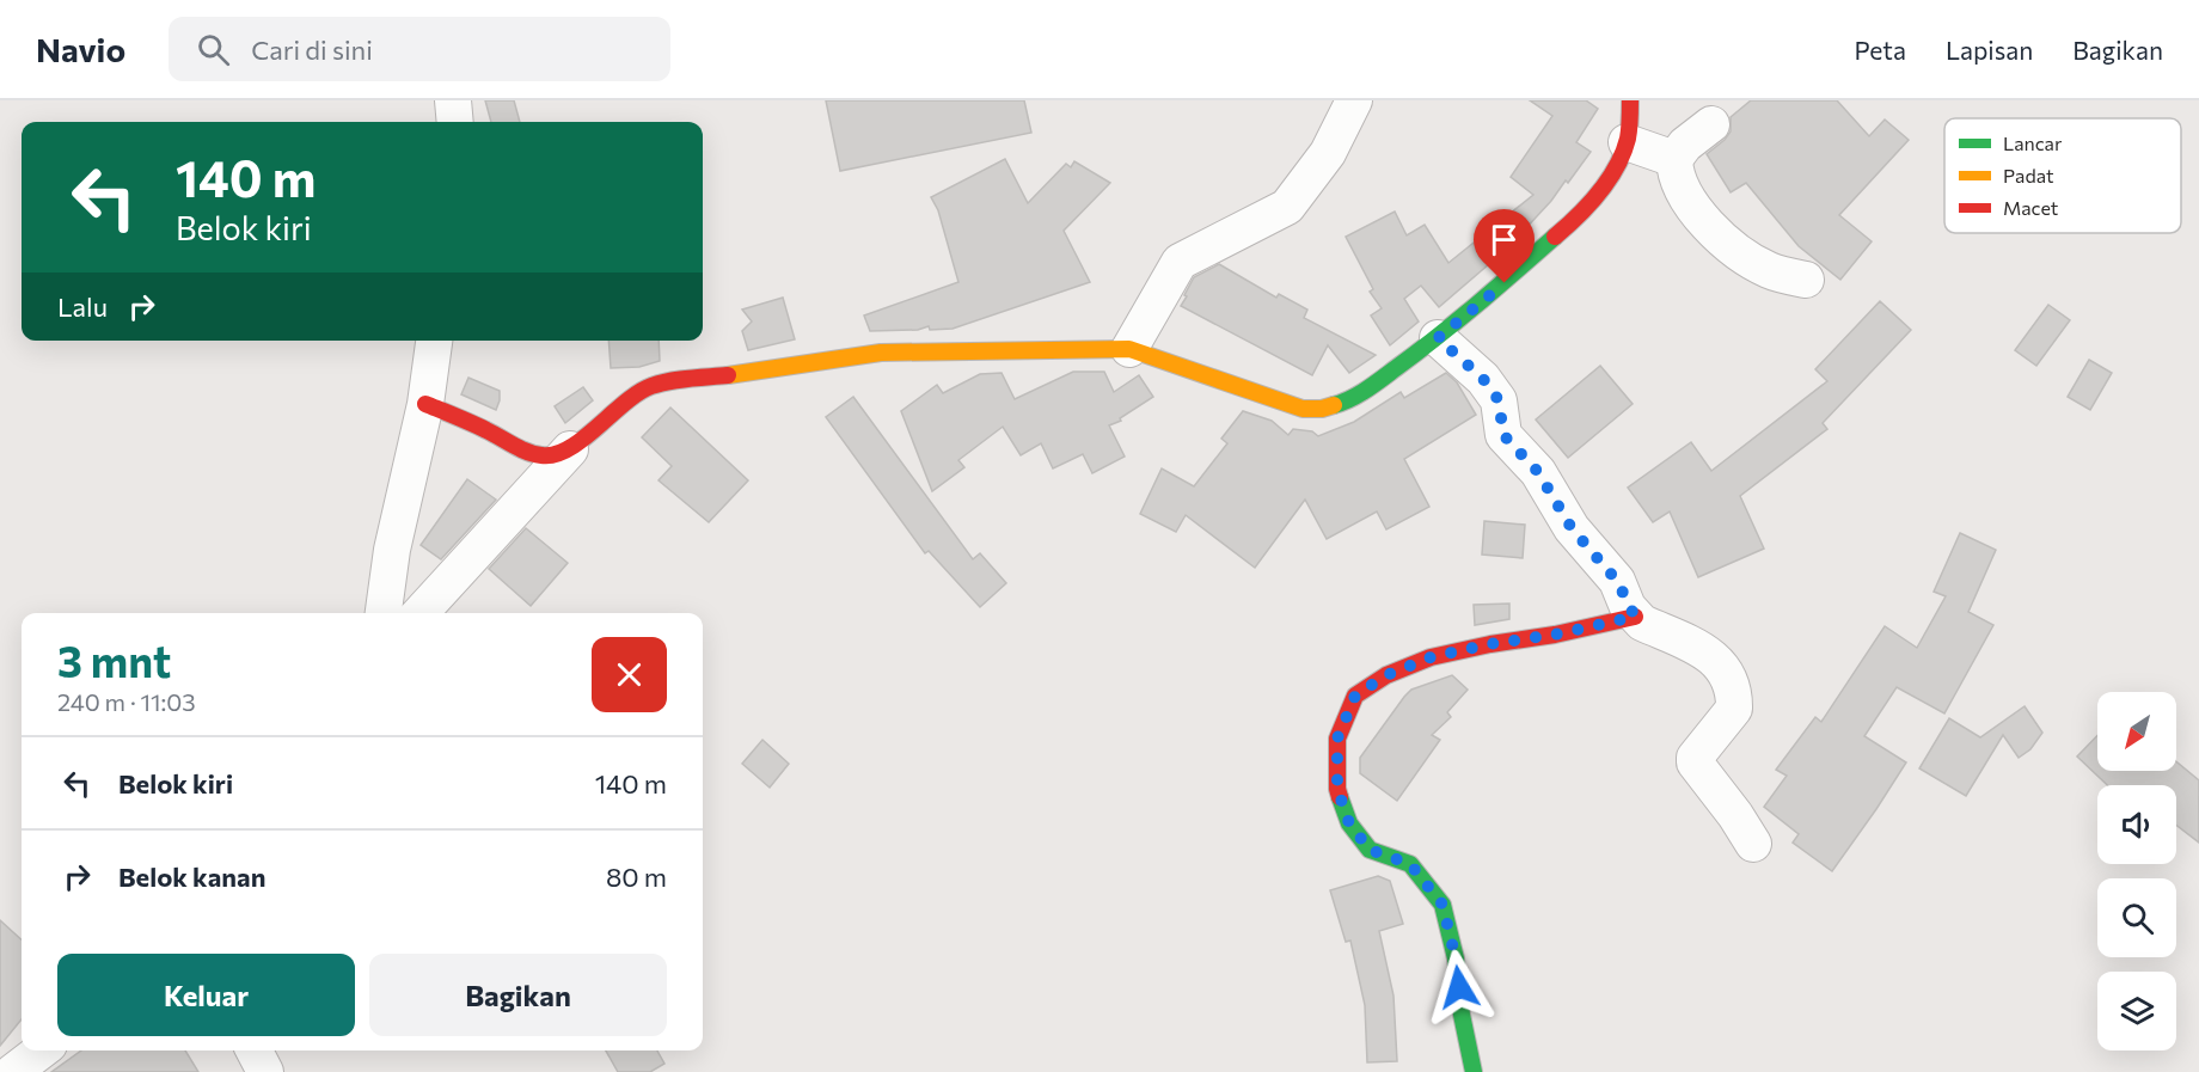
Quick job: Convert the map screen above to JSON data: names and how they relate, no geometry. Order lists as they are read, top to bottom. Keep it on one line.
{"legend":["Lancar","Padat","Macet"],"north":"bottom left","page":{"header":"Navio","search":"Cari di sini","nav":["Peta","Lapisan","Bagikan"],"turn":["140 m","Belok kiri"],"then":"Lalu","heading":["3 mnt","240 m · 11:03"],"list":[{"name":"Belok kiri","value":"140 m"},{"name":"Belok kanan","value":"80 m"}],"buttons":["Keluar","Bagikan"]}}
